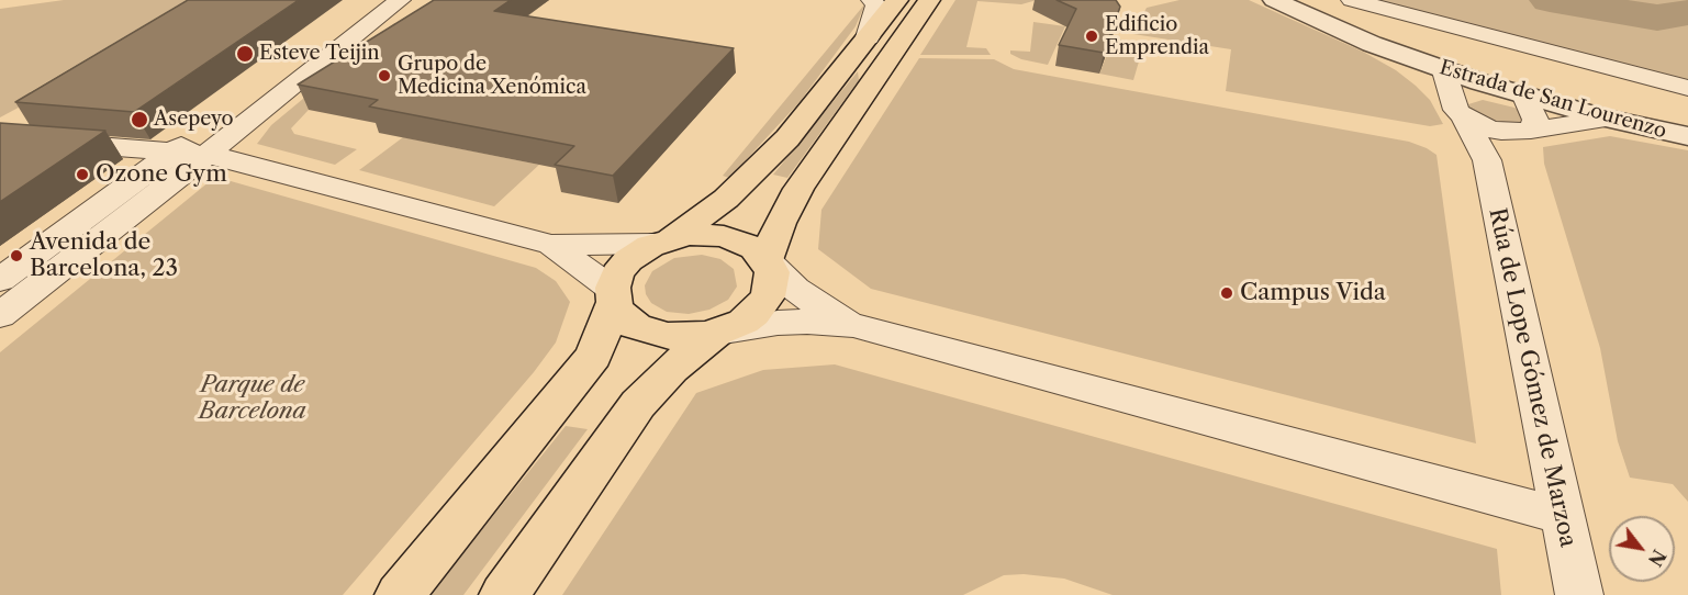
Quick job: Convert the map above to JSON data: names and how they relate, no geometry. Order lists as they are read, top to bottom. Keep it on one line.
{"streets":{"street":["Estrada de San Lourenzo","Rúa de Lope Gómez de Marzoa"]},"crossings":[["Estrada de San Lourenzo","Rúa de Lope Gómez de Marzoa"]],"parks":["Parque de Barcelona"],"places":["Edificio Emprendia","Esteve Teijin","Grupo de Medicina Xenómica","Asepeyo","Ozone Gym","Avenida de Barcelona, 23","Campus Vida"],"north":"bottom right"}
